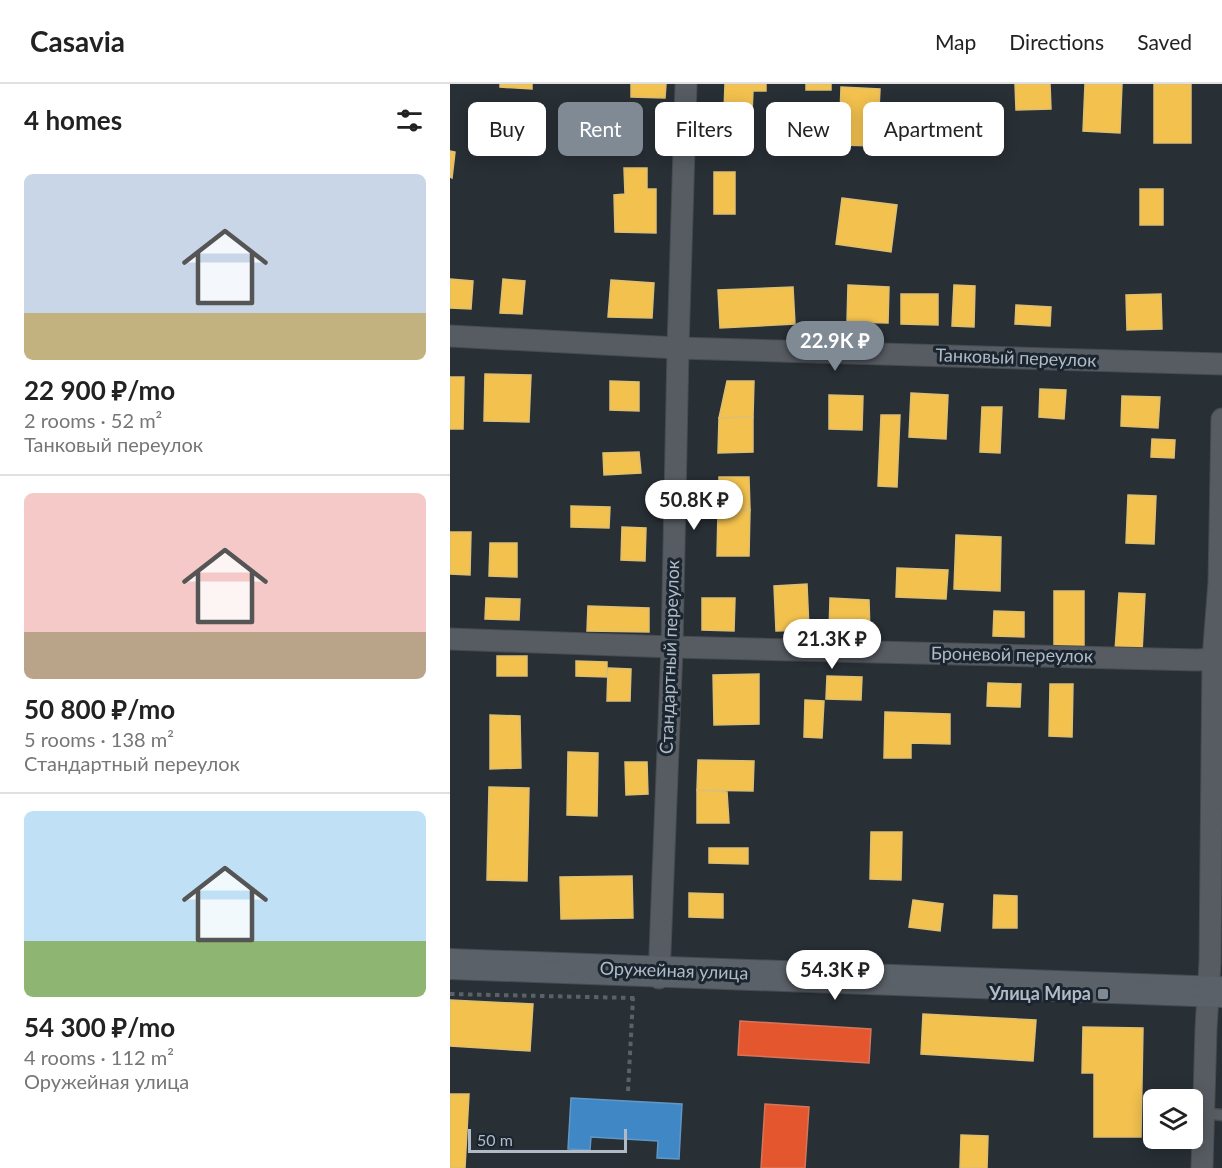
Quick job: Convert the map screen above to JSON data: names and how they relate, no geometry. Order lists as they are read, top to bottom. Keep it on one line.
{"streets":{"street":["Танковый переулок","Броневой переулок","Стандартный переулок","Оружейная улица"]},"crossings":[["Танковый переулок","Стандартный переулок"],["Броневой переулок","Стандартный переулок"],["Стандартный переулок","Оружейная улица"]],"places":{"transit":["Улица Мира"]},"scale_bar":"50 m","page":{"header":"Casavia","nav":["Map","Directions","Saved"],"heading":"4 homes","chip":["Buy","Rent","Filters","New","Apartment"],"list":[{"name":"22 900 ₽/mo","note":"2 rooms · 52 m² · Танковый переулок"},{"name":"50 800 ₽/mo","note":"5 rooms · 138 m² · Стандартный переулок"},{"name":"54 300 ₽/mo","note":"4 rooms · 112 m² · Оружейная улица"}],"price":["22.9K ₽","50.8K ₽","21.3K ₽","54.3K ₽"],"scale":"50 m"}}
